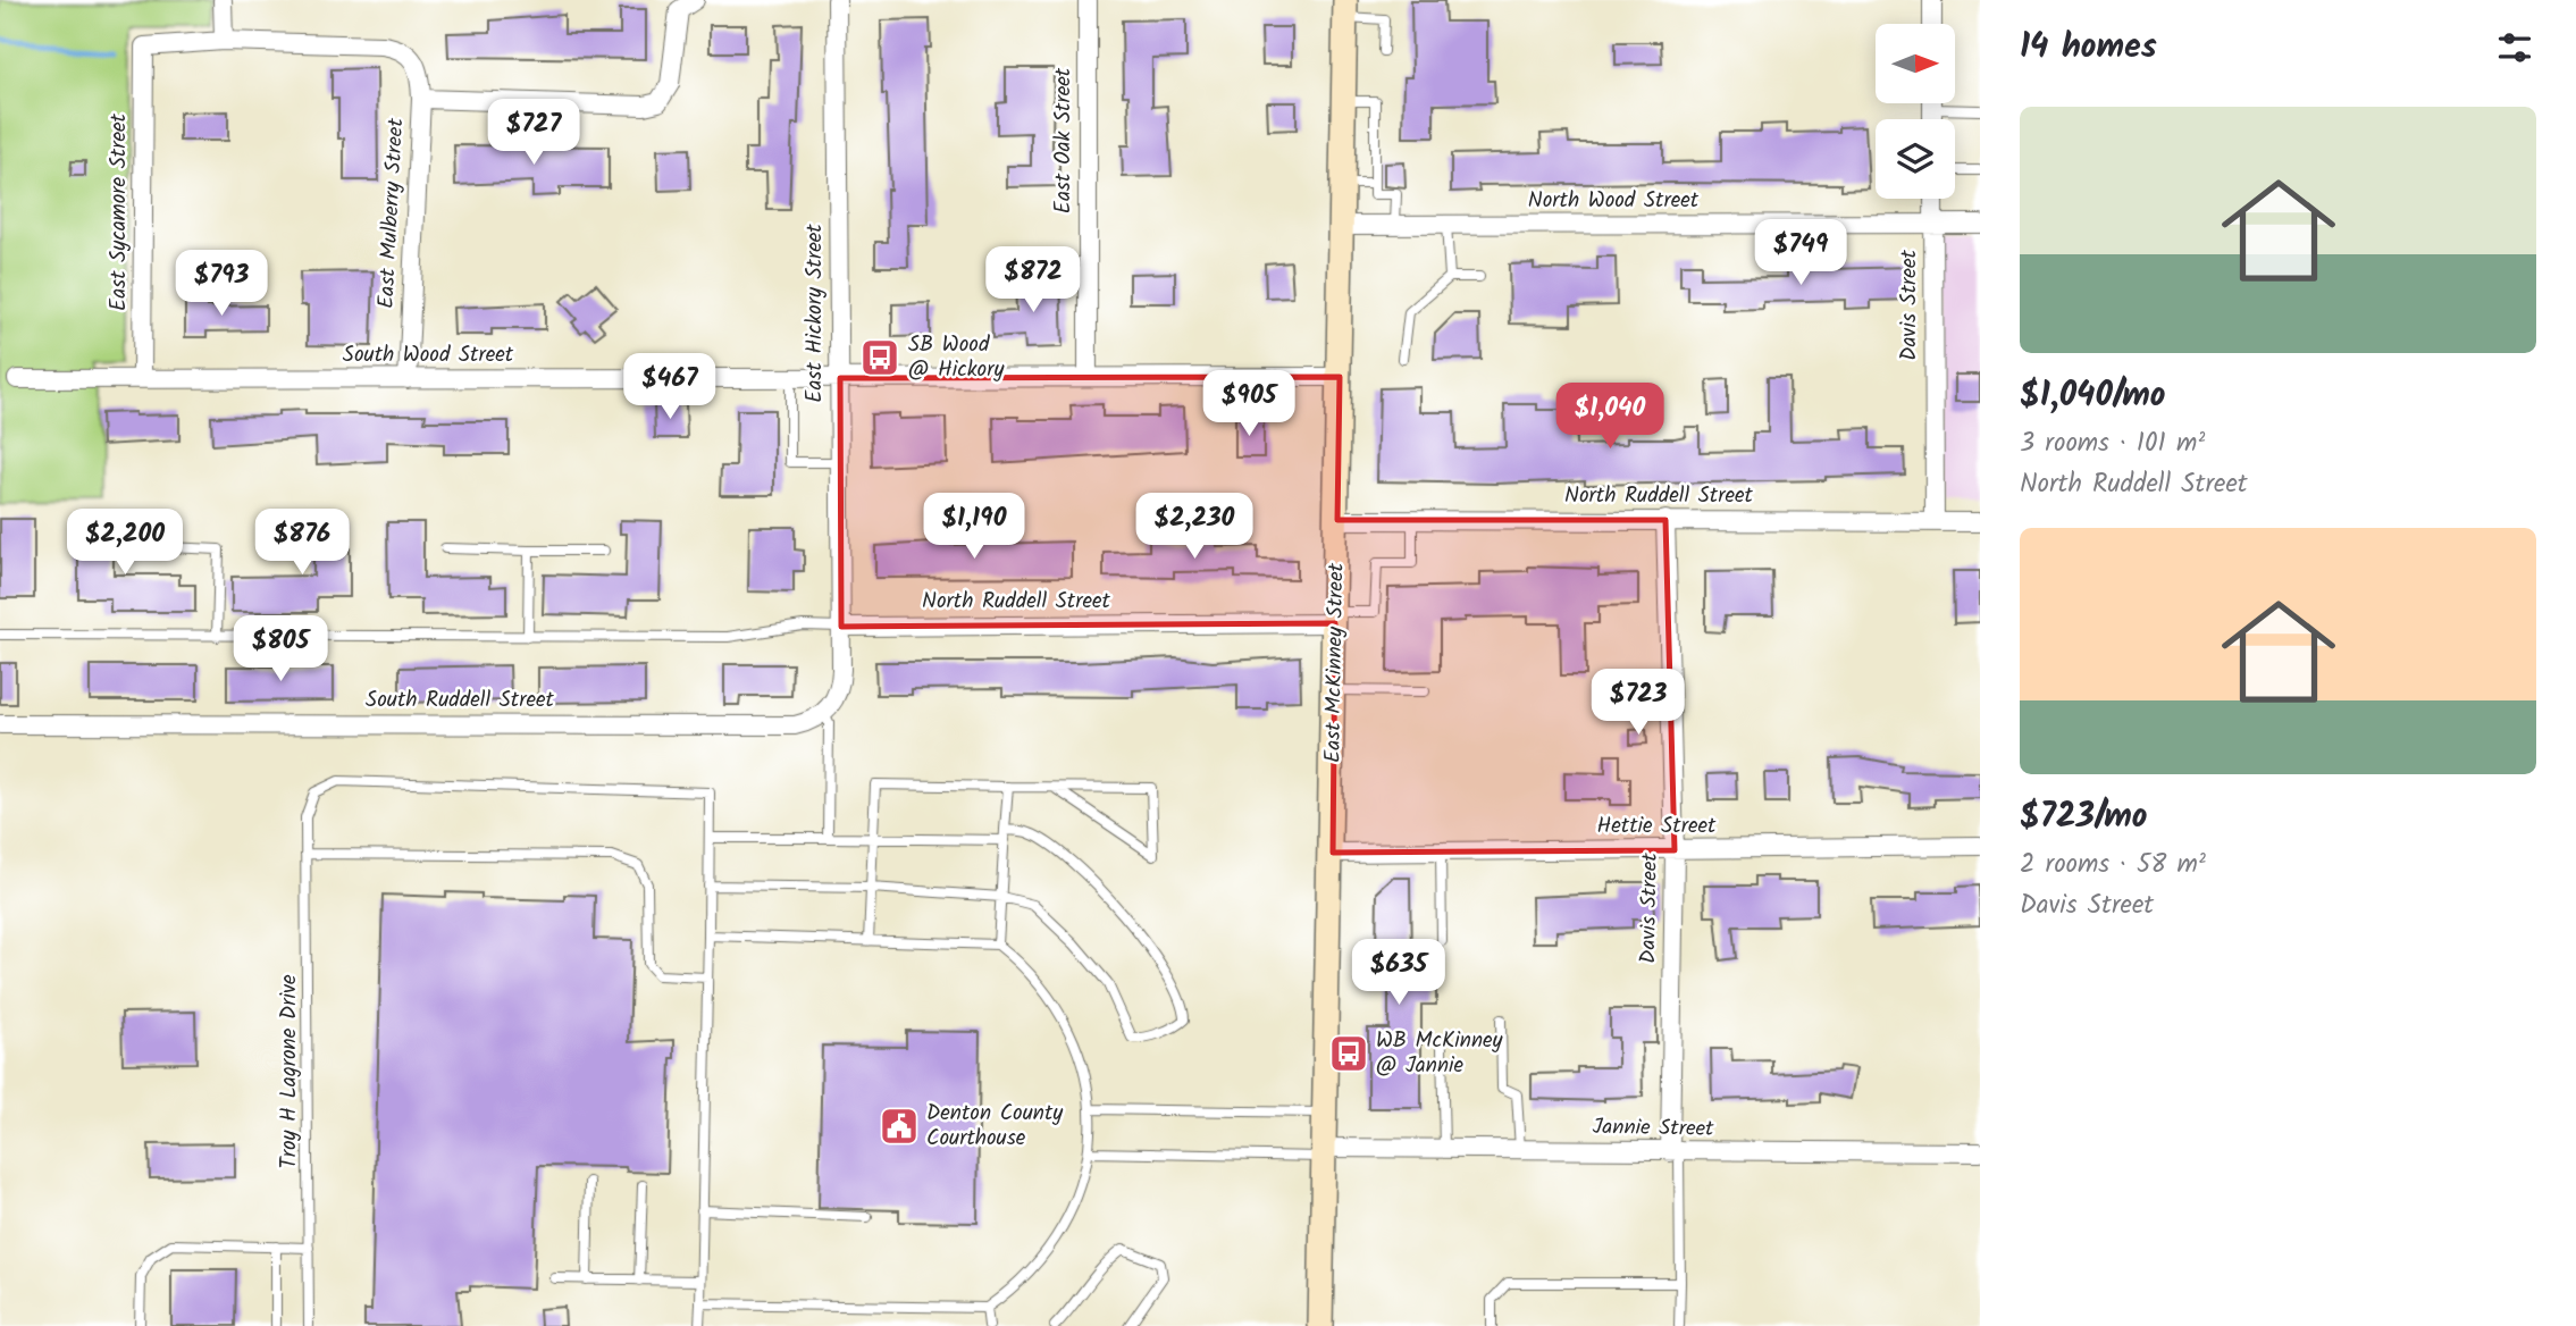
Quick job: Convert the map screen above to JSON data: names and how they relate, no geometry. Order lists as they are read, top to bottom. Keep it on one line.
{"streets":{"main road":["East McKinney Street"],"street":["East Oak Street","North Wood Street","East Sycamore Street","East Mulberry Street","Davis Street","East Hickory Street","South Wood Street","North Ruddell Street","South Ruddell Street","Hettie Street","Jannie Street"],"lane":["Troy H Lagrone Drive"]},"crossings":[["North Wood Street","Davis Street"],["North Wood Street","East McKinney Street"],["East Sycamore Street","East Mulberry Street"],["East Sycamore Street","South Wood Street"],["East Mulberry Street","South Wood Street"],["Davis Street","North Ruddell Street"],["Davis Street","Hettie Street"],["Davis Street","Jannie Street"],["East Hickory Street","South Wood Street"],["East Hickory Street","North Ruddell Street"],["North Ruddell Street","East McKinney Street"],["East McKinney Street","Hettie Street"],["East McKinney Street","Jannie Street"]],"places":{"bus stop":["SB Wood @ Hickory","WB McKinney @ Jannie"],"public building":["Denton County Courthouse"]},"north":"right","page":{"heading":"14 homes","list":[{"name":"$1,040/mo","note":"3 rooms · 101 m² · North Ruddell Street"},{"name":"$723/mo","note":"2 rooms · 58 m² · Davis Street"}],"price":["$727","$749","$872","$793","$467","$905","$1,040","$1,190","$2,230","$2,200","$876","$805","$723","$635"]}}
